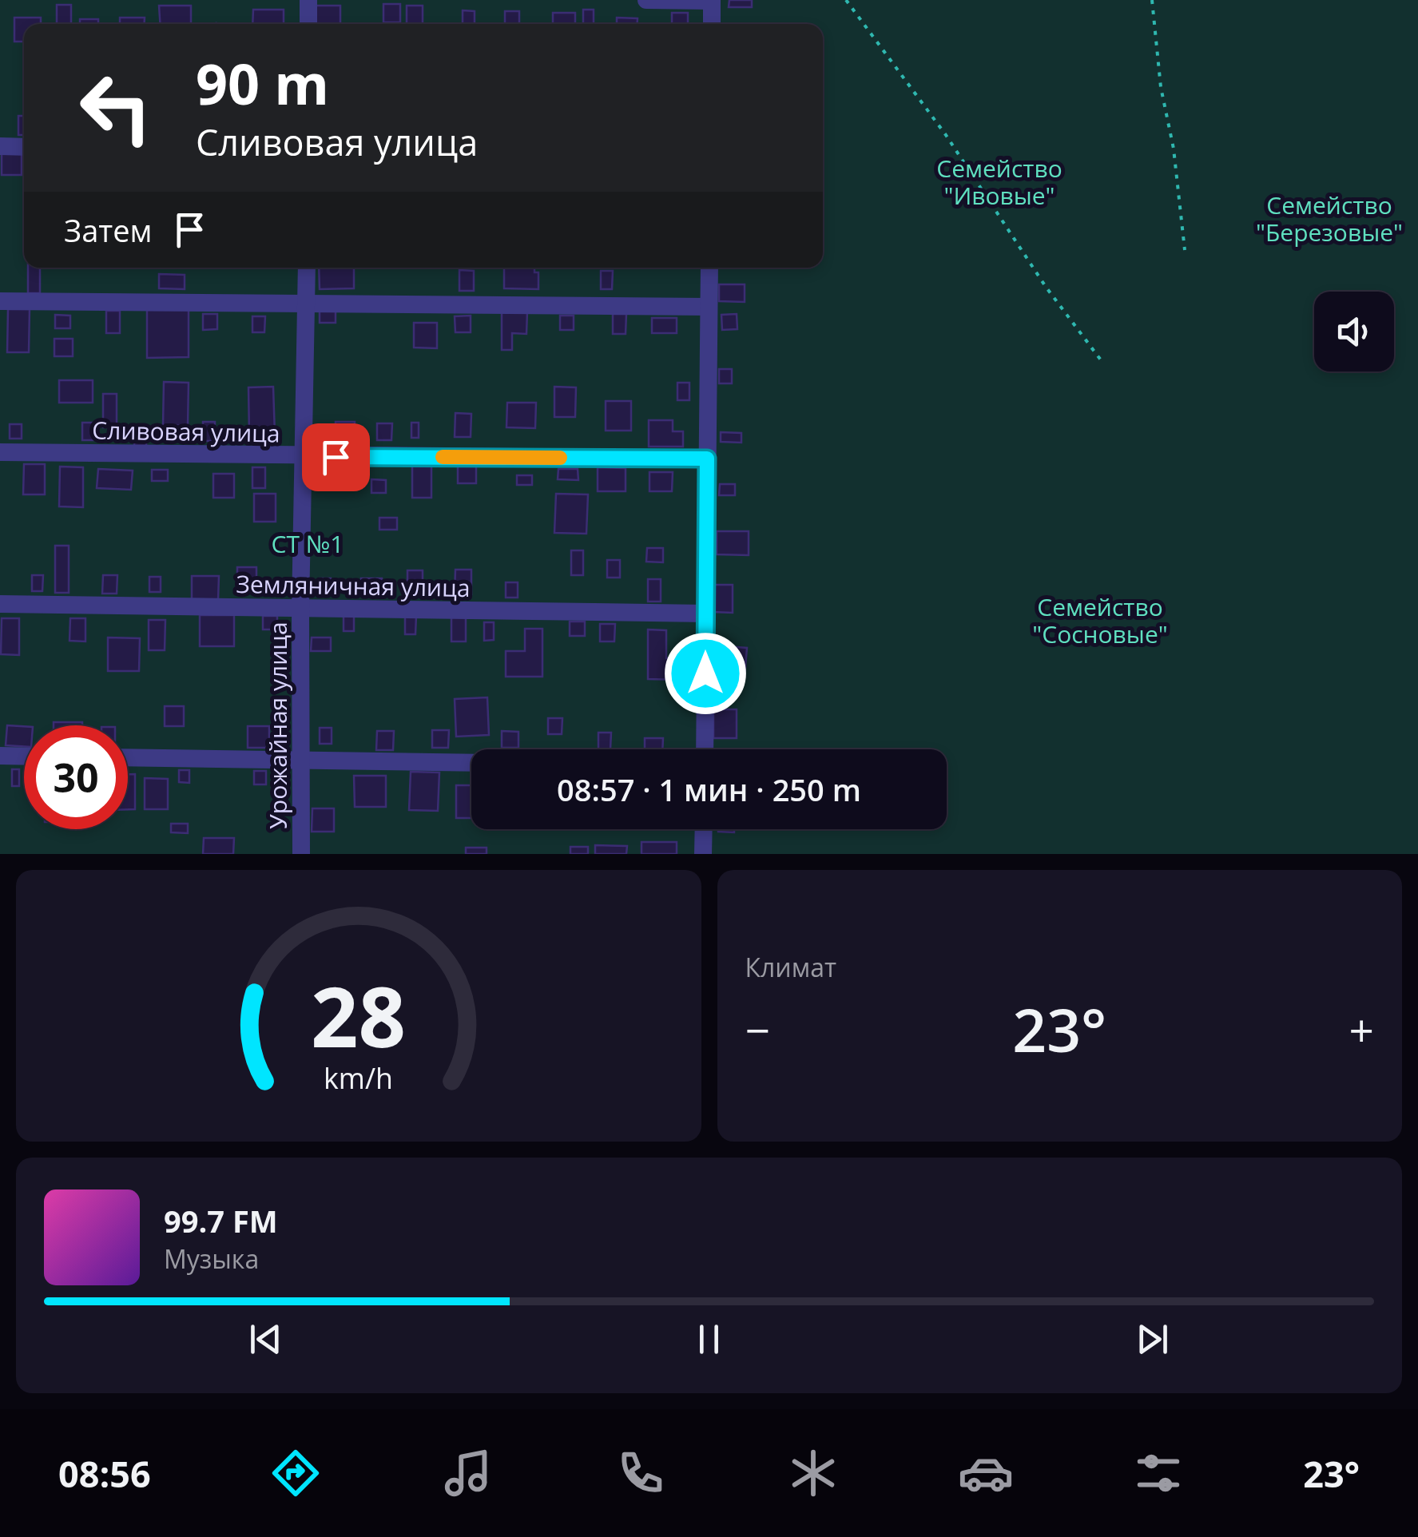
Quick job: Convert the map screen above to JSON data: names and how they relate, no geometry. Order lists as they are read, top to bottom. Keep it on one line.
{"streets":{"street":["Сливовая улица","Земляничная улица","Урожайная улица"]},"crossings":[["Сливовая улица","Урожайная улица"],["Земляничная улица","Урожайная улица"]],"parks":["Семейство \"Ивовые\"","Семейство \"Березовые\"","СТ №1","Семейство \"Сосновые\""],"page":{"turn":["90 m","Сливовая улица"],"then":"Затем","limit":"30","trip":"08:57 · 1 мин · 250 m","tile":"Климат","heat":["−","23°","+"],"song":["99.7 FM","Музыка"],"tabs":["08:56","23°"],"gauge":["28","km/h"]}}
